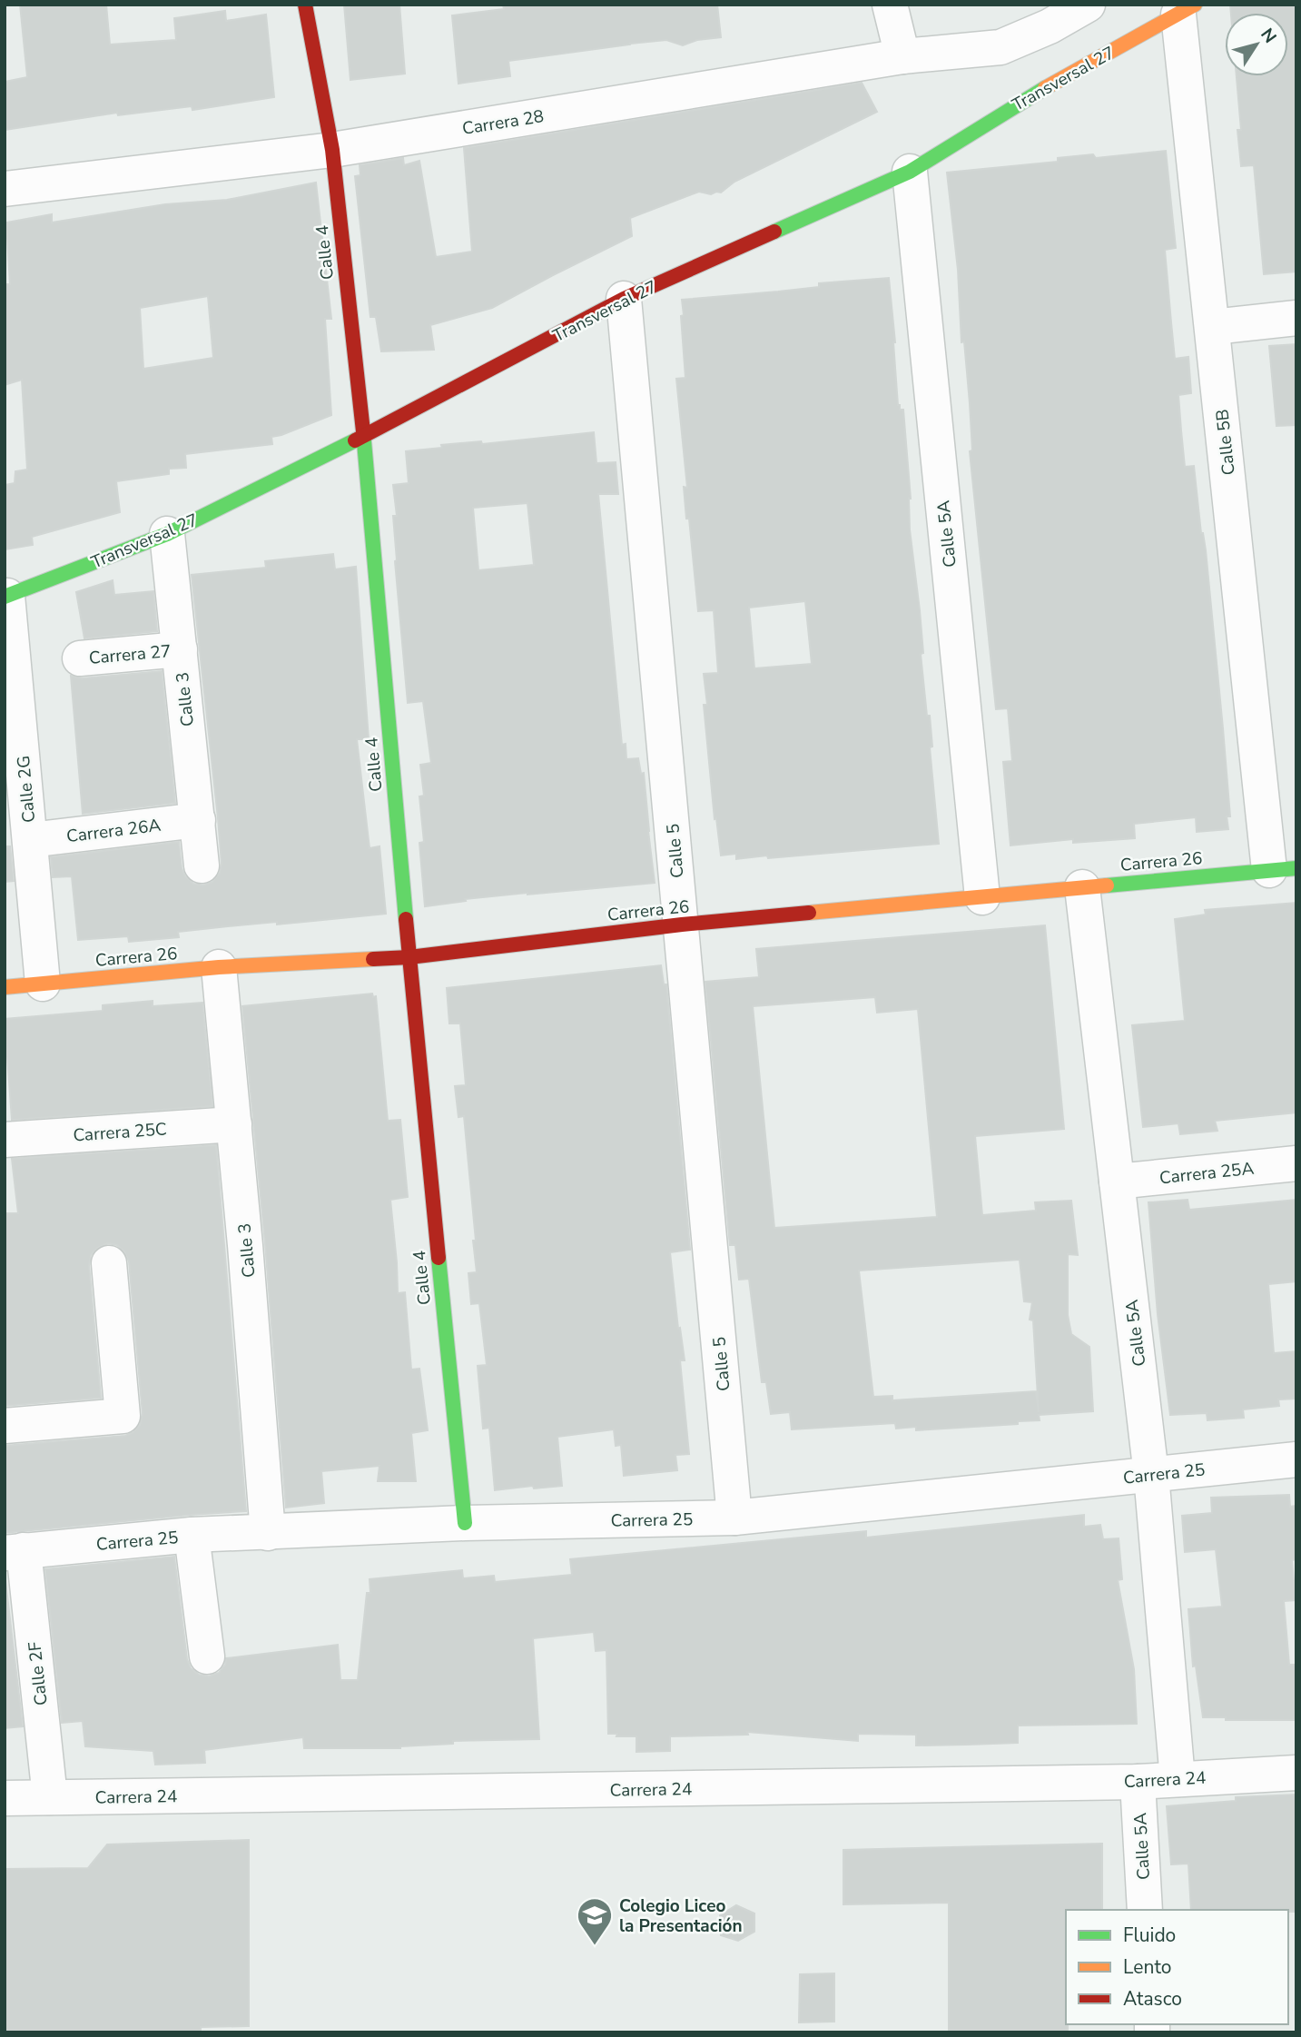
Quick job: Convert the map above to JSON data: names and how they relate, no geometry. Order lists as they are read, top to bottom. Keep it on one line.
{"streets":{"street":["Transversal 27","Carrera 28","Calle 4","Calle 5B","Calle 5A","Carrera 27","Calle 3","Calle 2G","Carrera 26A","Calle 5","Carrera 26","Carrera 25C","Carrera 25A","Carrera 25","Calle 2F","Carrera 24"]},"crossings":[["Transversal 27","Calle 4"],["Transversal 27","Calle 5B"],["Transversal 27","Calle 5A"],["Transversal 27","Calle 3"],["Transversal 27","Calle 2G"],["Transversal 27","Calle 5"],["Carrera 28","Calle 4"],["Calle 4","Carrera 26"],["Calle 4","Carrera 25"],["Calle 5B","Carrera 26"],["Calle 5A","Carrera 26"],["Calle 5A","Carrera 25A"],["Calle 5A","Carrera 25"],["Calle 5A","Carrera 24"],["Carrera 27","Calle 3"],["Calle 3","Carrera 26A"],["Calle 3","Carrera 26"],["Calle 3","Carrera 25C"],["Calle 3","Carrera 25"],["Calle 2G","Carrera 26A"],["Calle 2G","Carrera 26"],["Calle 5","Carrera 26"],["Calle 5","Carrera 25"],["Carrera 25","Calle 2F"],["Calle 2F","Carrera 24"]],"places":{"school or university":["Colegio Liceo la Presentación"]},"legend":["Fluido","Lento","Atasco"],"north":"top right"}
